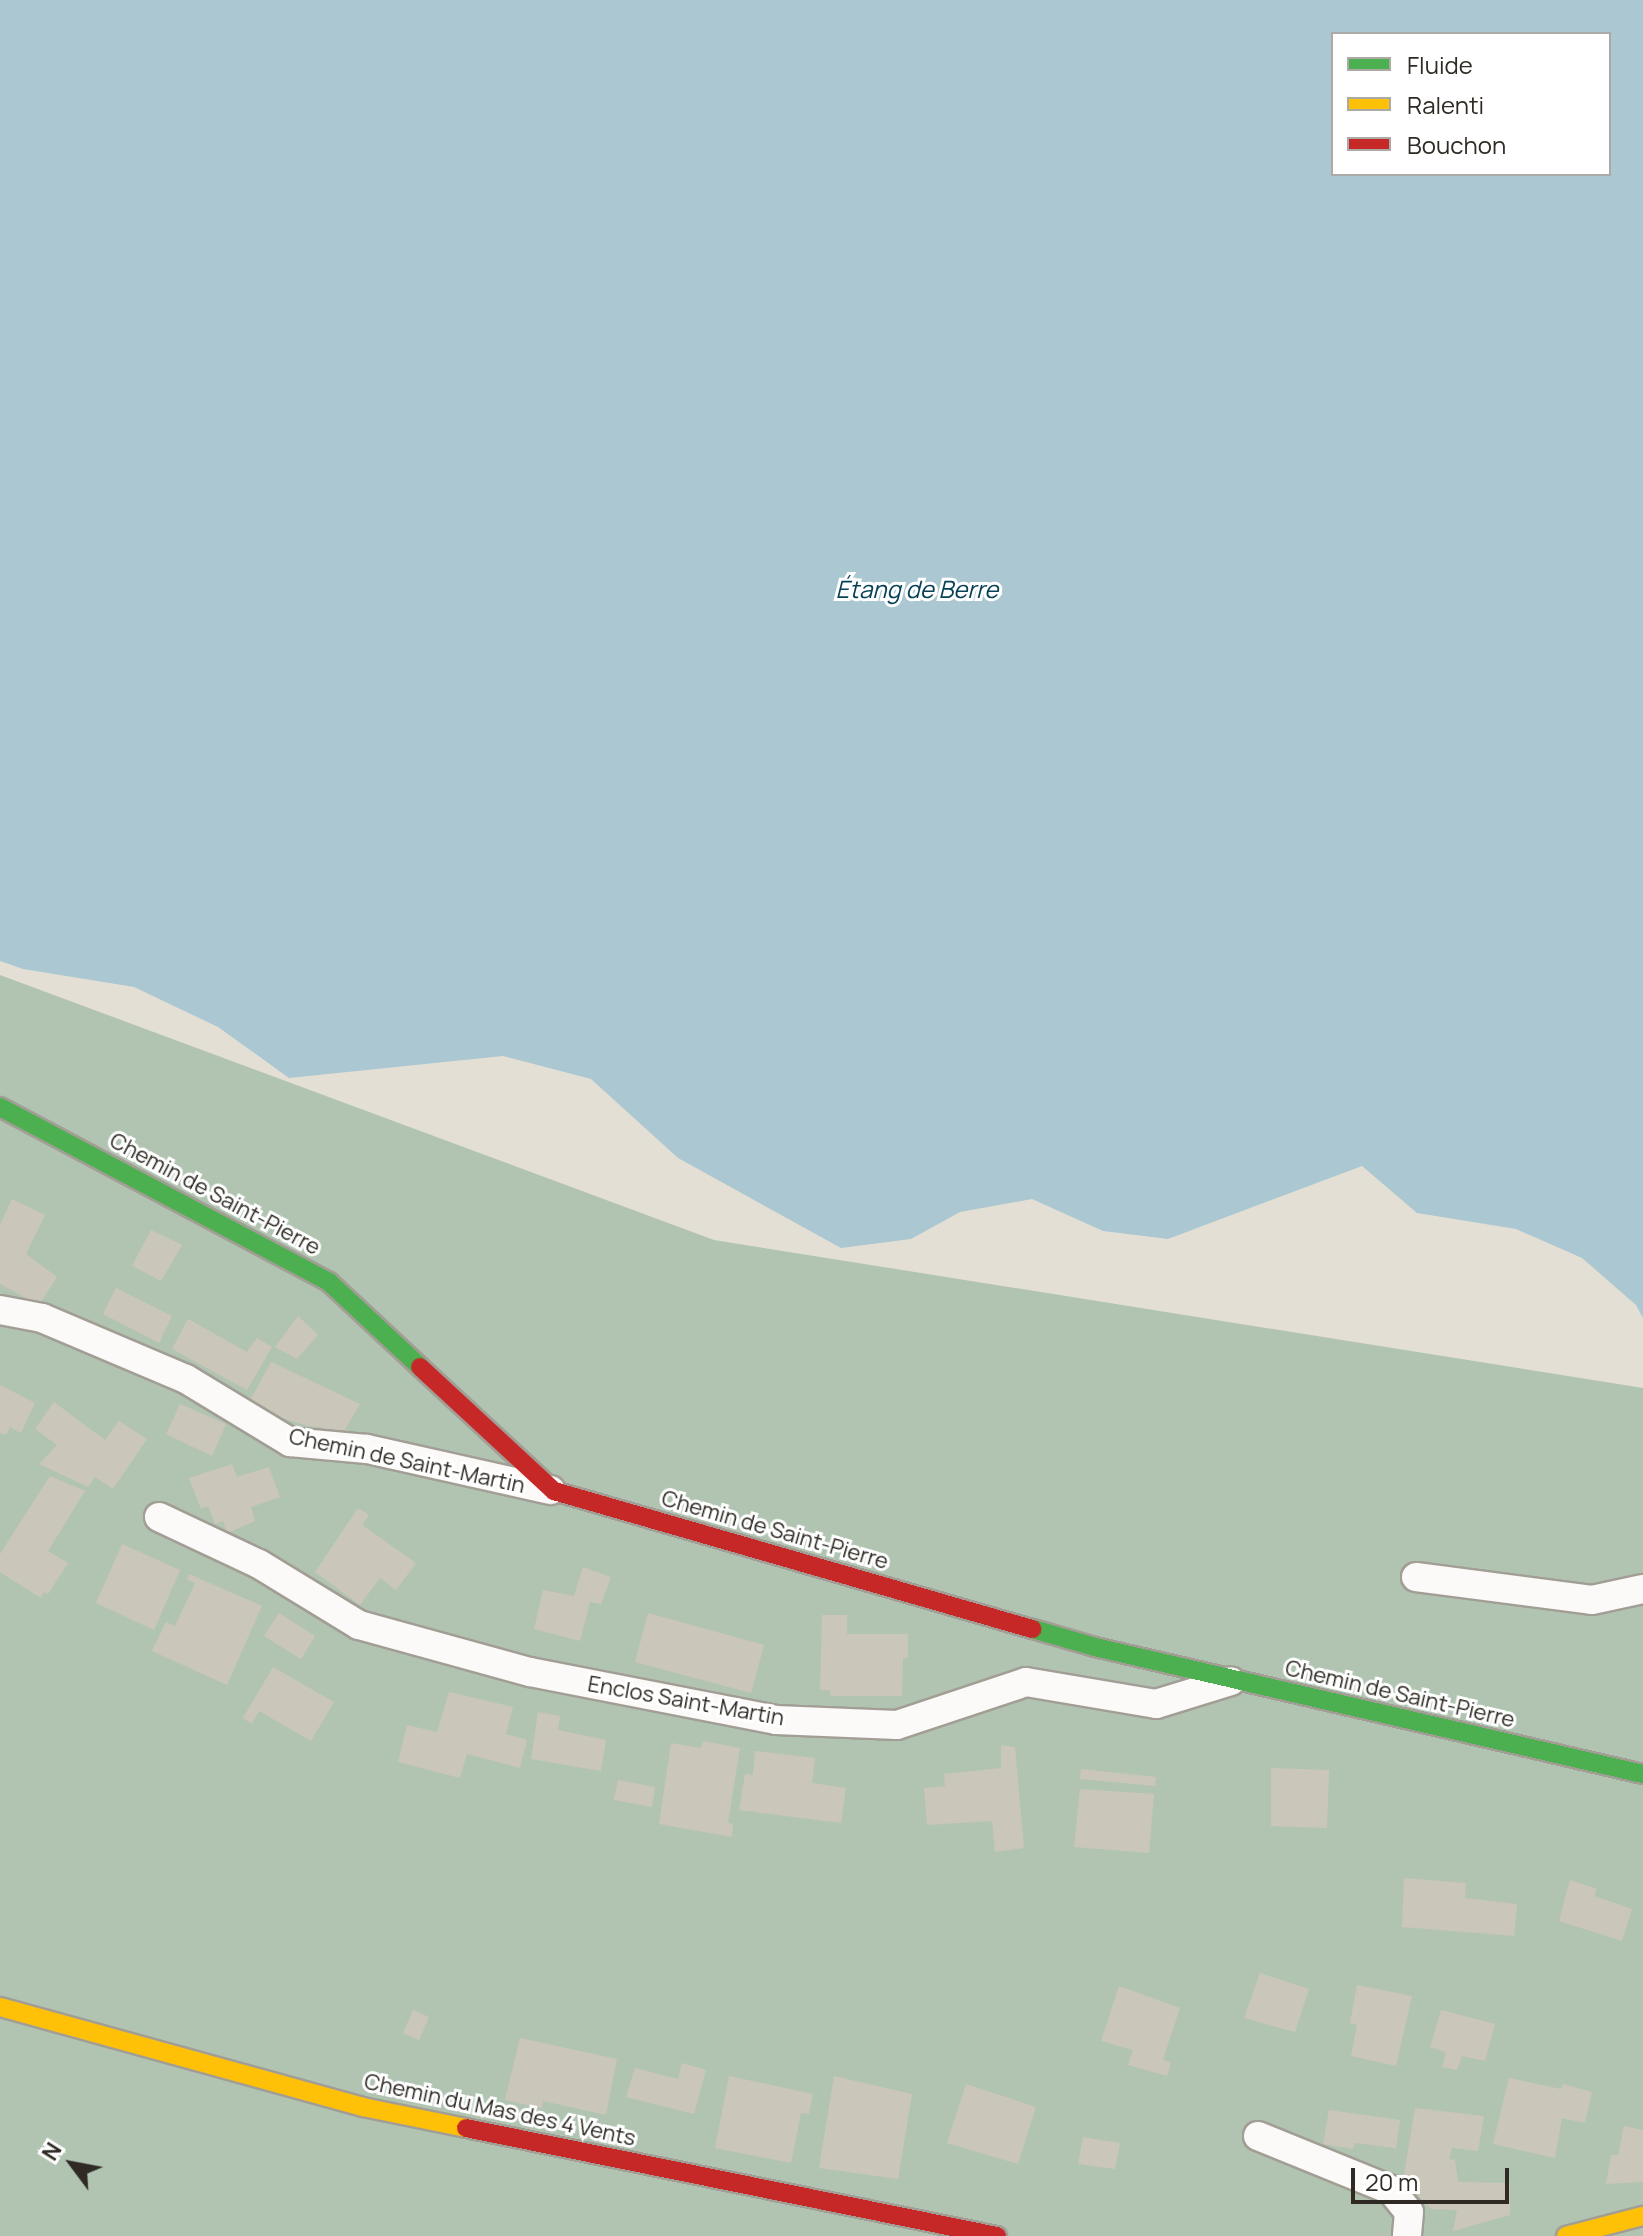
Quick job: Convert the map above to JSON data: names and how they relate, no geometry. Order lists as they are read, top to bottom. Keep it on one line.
{"streets":{"street":["Chemin de Saint-Pierre","Chemin du Mas des 4 Vents"],"lane":["Chemin de Saint-Martin","Enclos Saint-Martin"]},"crossings":[["Chemin de Saint-Pierre","Chemin de Saint-Martin"],["Chemin de Saint-Pierre","Enclos Saint-Martin"]],"water":["Étang de Berre"],"legend":["Fluide","Ralenti","Bouchon"],"scale_bar":"20 m","north":"top left"}
